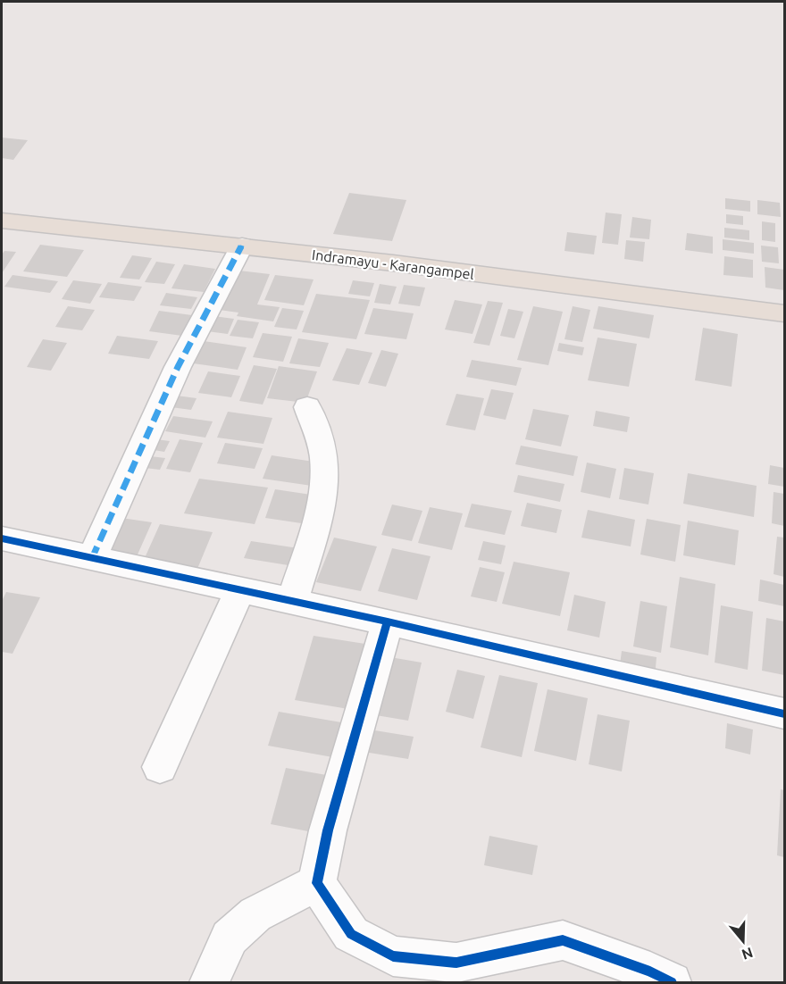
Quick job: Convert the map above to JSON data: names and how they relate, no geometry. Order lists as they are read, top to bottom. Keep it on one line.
{"streets":{"main road":["Indramayu - Karangampel"]},"north":"bottom"}
